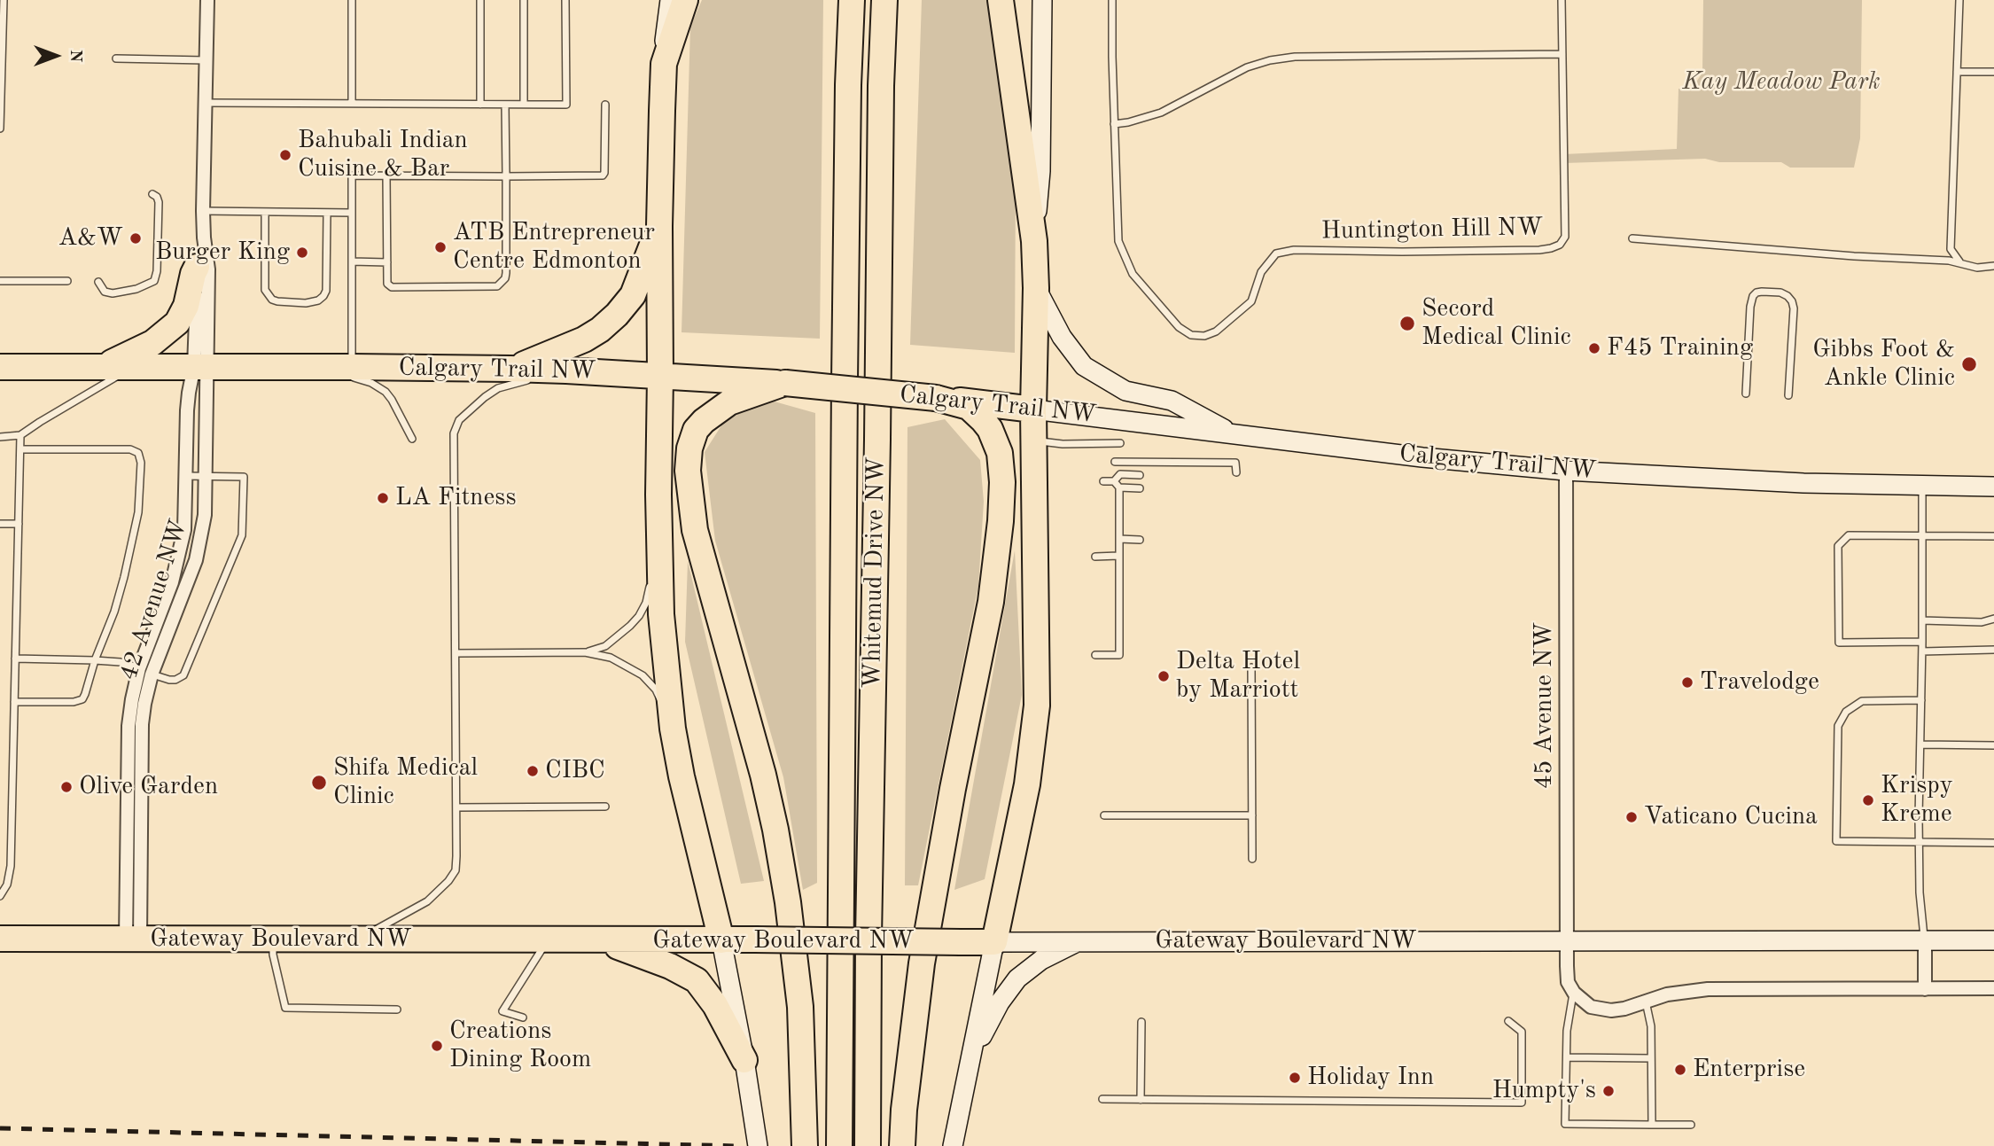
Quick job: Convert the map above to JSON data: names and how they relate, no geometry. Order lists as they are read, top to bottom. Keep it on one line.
{"streets":{"highway":["Calgary Trail NW","Whitemud Drive NW","Gateway Boulevard NW"],"street":["42 Avenue NW","45 Avenue NW"],"lane":["Huntington Hill NW"]},"crossings":[["Calgary Trail NW","42 Avenue NW"],["Calgary Trail NW","45 Avenue NW"],["42 Avenue NW","Gateway Boulevard NW"],["45 Avenue NW","Gateway Boulevard NW"]],"parks":["Kay Meadow Park"],"places":["Bahubali Indian Cuisine & Bar","A&W","ATB Entrepreneur Centre Edmonton","Burger King","Secord Medical Clinic","F45 Training","Gibbs Foot & Ankle Clinic","LA Fitness","Delta Hotel by Marriott","Travelodge","CIBC","Shifa Medical Clinic","Olive Garden","Krispy Kreme","Vaticano Cucina","Creations Dining Room","Enterprise","Holiday Inn","Humpty's"],"north":"right"}
